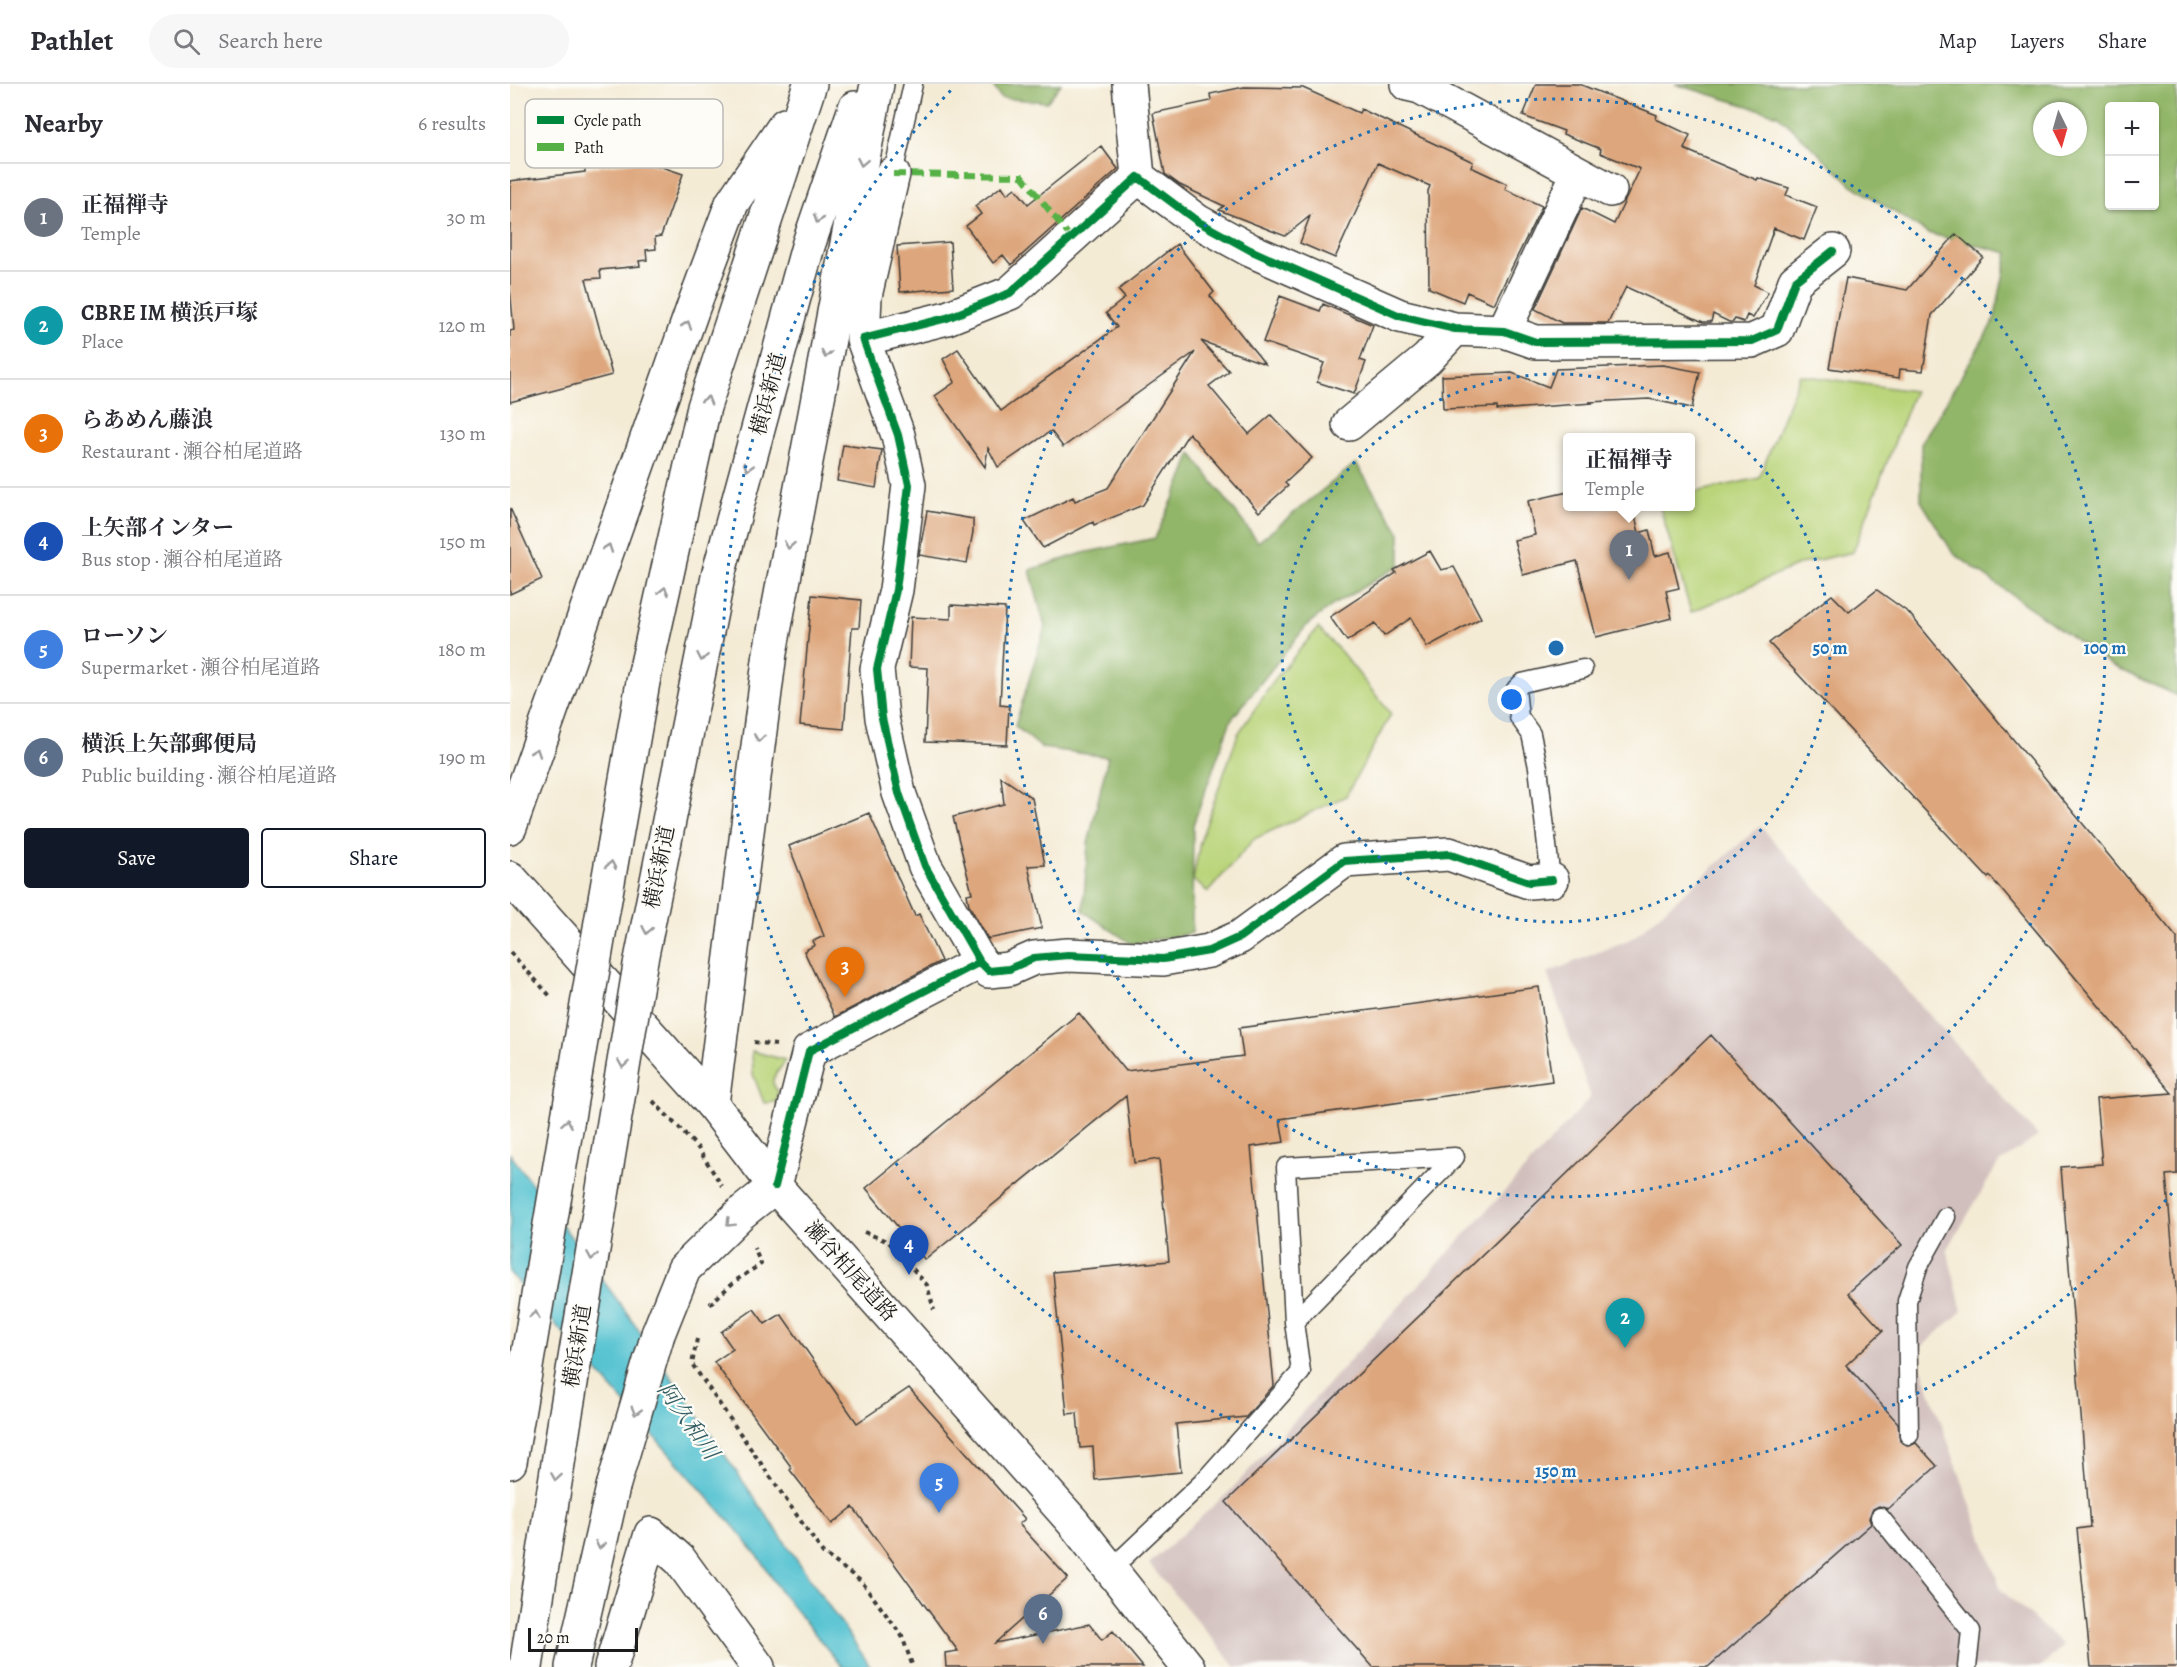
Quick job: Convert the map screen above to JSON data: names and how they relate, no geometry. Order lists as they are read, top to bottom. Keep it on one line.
{"streets":{"main road":["横浜新道","瀬谷柏尾道路"]},"water":["阿久和川"],"legend":["Cycle path","Path"],"scale_bar":"20 m","north":"bottom","page":{"header":"Pathlet","search":"Search here","nav":["Map","Layers","Share"],"heading":["Nearby","6 results"],"map_buttons":["+","−"],"list":[{"mark":"1","name":"正福禅寺","note":"Temple","value":"30 m"},{"mark":"2","name":"CBRE IM 横浜戸塚","note":"Place","value":"120 m"},{"mark":"3","name":"らあめん藤浪","note":"Restaurant · 瀬谷柏尾道路","value":"130 m"},{"mark":"4","name":"上矢部インター","note":"Bus stop · 瀬谷柏尾道路","value":"150 m"},{"mark":"5","name":"ローソン","note":"Supermarket · 瀬谷柏尾道路","value":"180 m"},{"mark":"6","name":"横浜上矢部郵便局","note":"Public building · 瀬谷柏尾道路","value":"190 m"}],"popup":["正福禅寺","Temple"],"pins":["1","3","4","2","5","6"],"buttons":["Save","Share"],"scale":"20 m"},"rings":["50 m","100 m","150 m"]}
